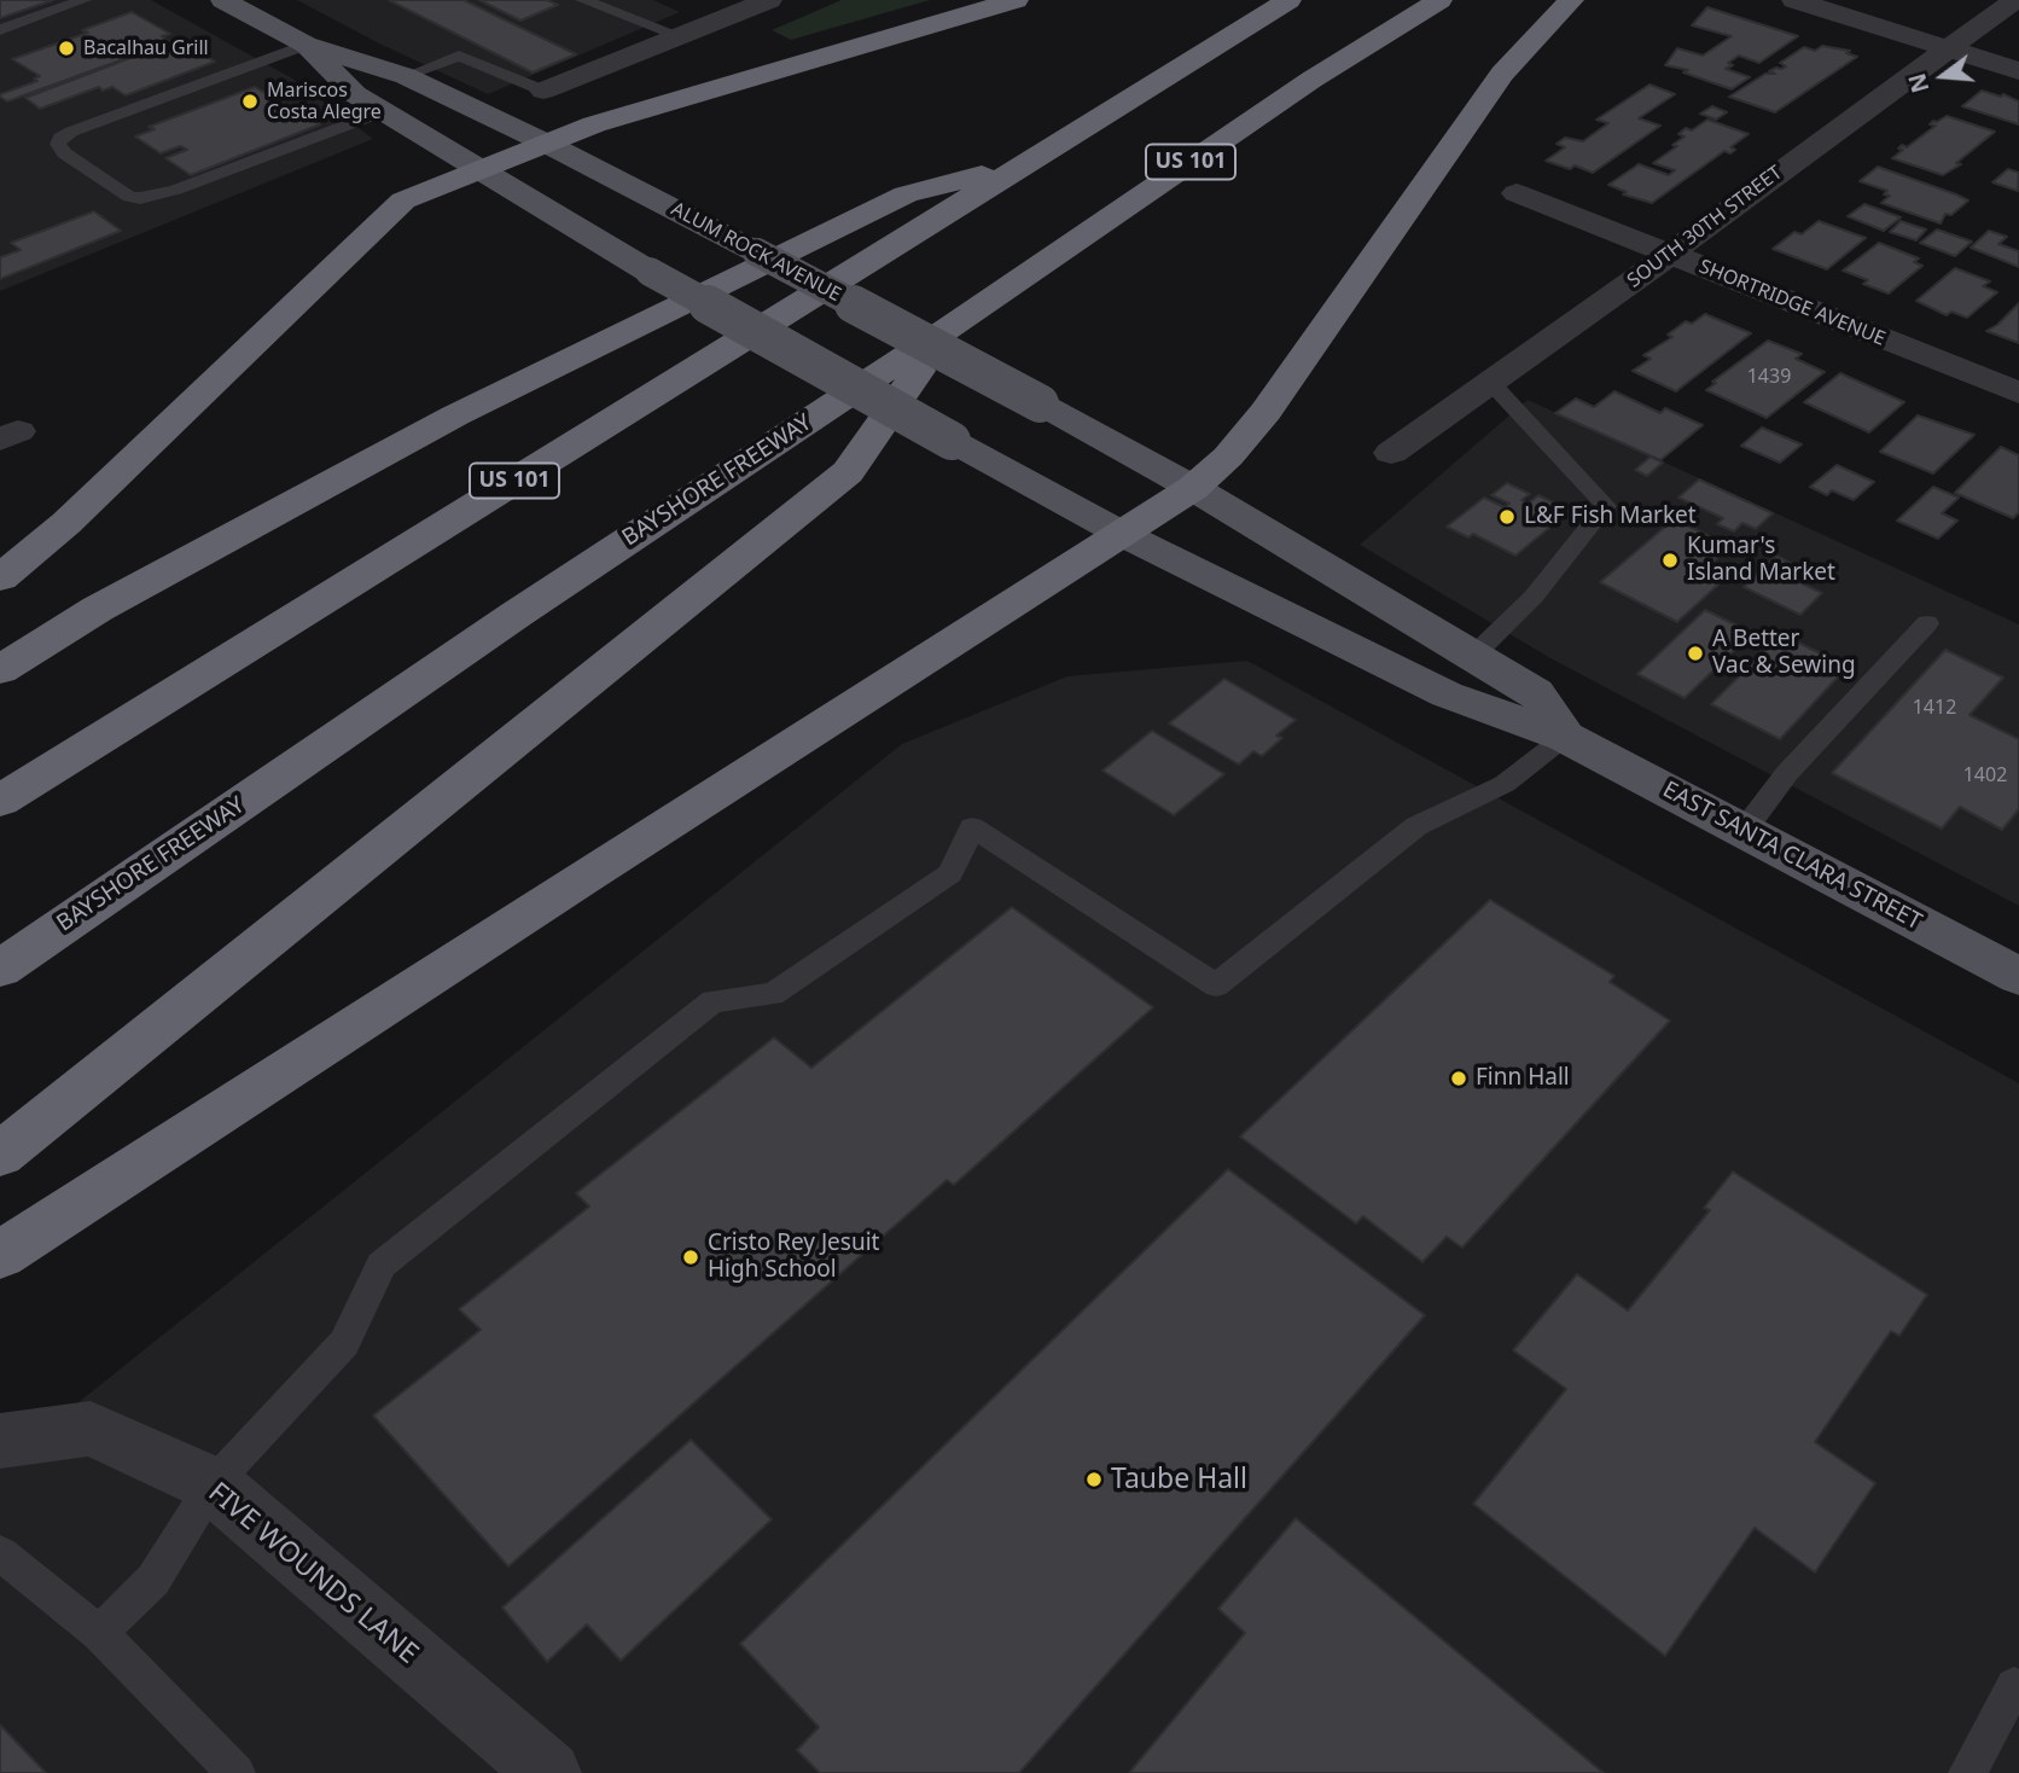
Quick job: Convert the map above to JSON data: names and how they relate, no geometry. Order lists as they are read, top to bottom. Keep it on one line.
{"streets":{"highway":["US 101","BAYSHORE FREEWAY"],"main road":["ALUM ROCK AVENUE","EAST SANTA CLARA STREET"],"street":["SOUTH 30TH STREET","SHORTRIDGE AVENUE","FIVE WOUNDS LANE"]},"crossings":[["SOUTH 30TH STREET","SHORTRIDGE AVENUE"],["ALUM ROCK AVENUE","EAST SANTA CLARA STREET"]],"places":["Bacalhau Grill","Mariscos Costa Alegre","L&F Fish Market","Kumar's Island Market","A Better Vac & Sewing","Finn Hall","Cristo Rey Jesuit High School","Taube Hall"],"house_numbers":["1439","1412","1402"],"north":"left"}
